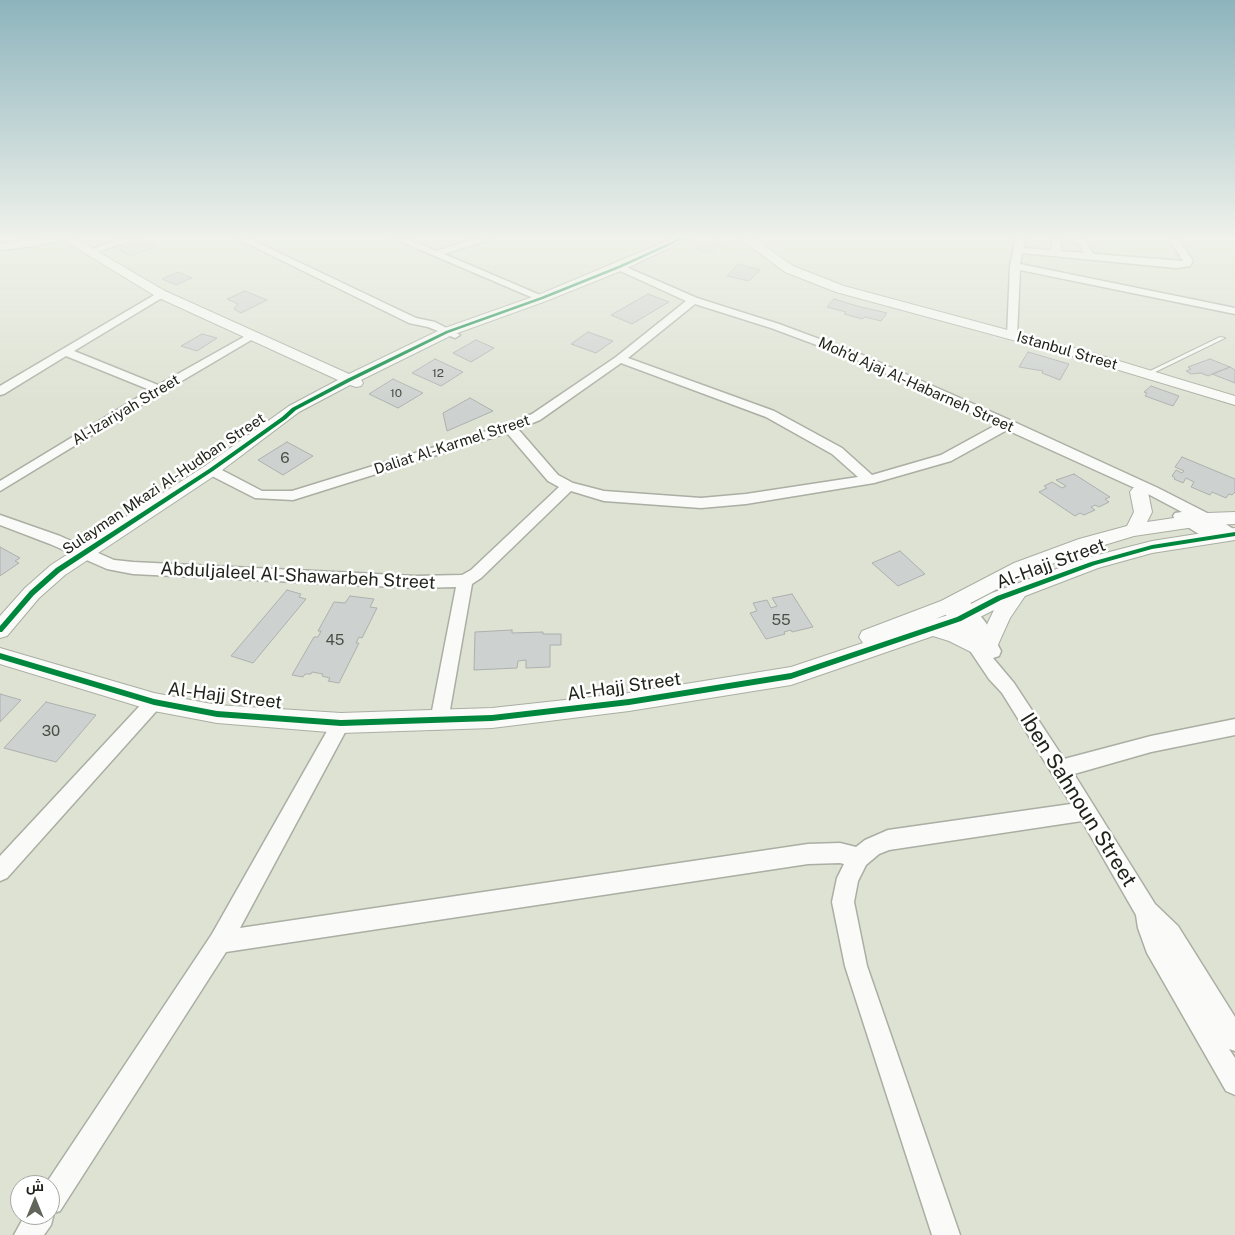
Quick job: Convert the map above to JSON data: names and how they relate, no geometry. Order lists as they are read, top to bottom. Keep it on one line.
{"streets":{"street":["Istanbul Street","Moh’d Ajaj Al-Habarneh Street","Al-Izariyah Street","Daliat Al-Karmel Street","Sulayman Mkazi Al-Hudban Street","Al-Hajj Street","Abduljaleel Al-Shawarbeh Street","Iben Sahnoun Street"]},"crossings":[["Moh’d Ajaj Al-Habarneh Street","Daliat Al-Karmel Street"],["Moh’d Ajaj Al-Habarneh Street","Al-Hajj Street"],["Daliat Al-Karmel Street","Sulayman Mkazi Al-Hudban Street"],["Sulayman Mkazi Al-Hudban Street","Abduljaleel Al-Shawarbeh Street"],["Al-Hajj Street","Iben Sahnoun Street"]],"house_numbers":["12","10","6","55","45","30"],"north":"top"}
